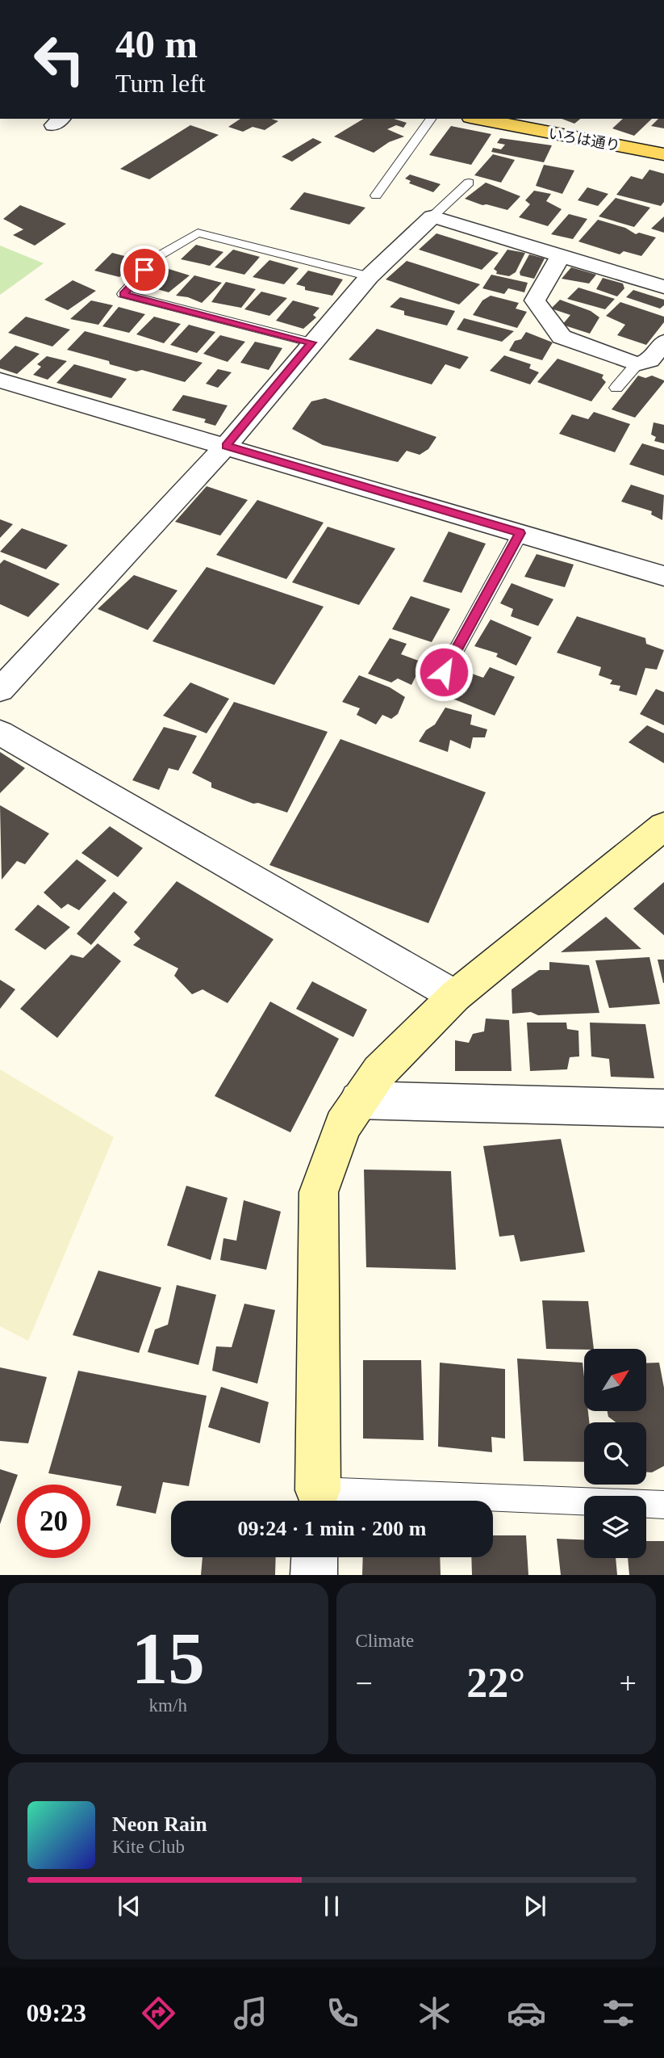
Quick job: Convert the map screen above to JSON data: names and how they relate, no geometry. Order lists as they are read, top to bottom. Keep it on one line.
{"streets":{"main road":["いろは通り"]},"north":"top right","page":{"turn":["40 m","Turn left"],"limit":"20","trip":"09:24 · 1 min · 200 m","tile":[["15","km/h"],"Climate"],"heat":["−","22°","+"],"song":["Neon Rain","Kite Club"],"tabs":"09:23"}}
